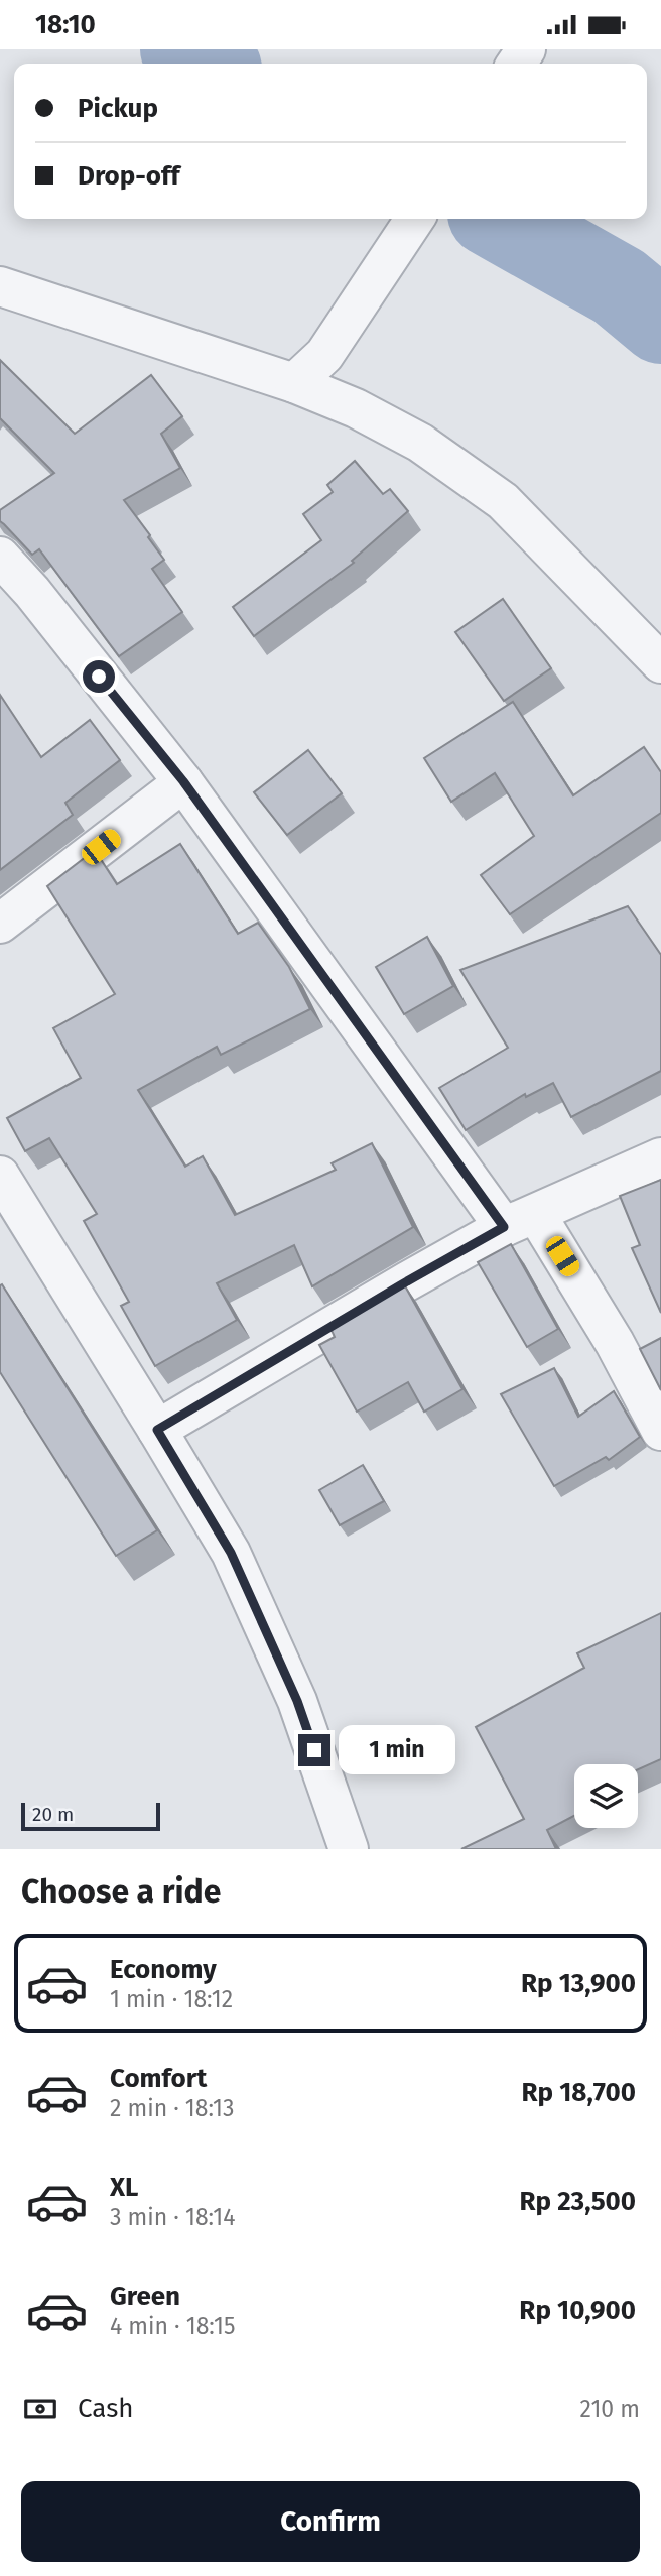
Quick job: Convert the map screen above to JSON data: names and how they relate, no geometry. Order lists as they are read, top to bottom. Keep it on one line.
{"scale_bar":"20 m","page":{"status":"18:10","banner":["Pickup","Drop-off"],"bubble":"1 min","scale":"20 m","heading":"Choose a ride","list":[{"name":"Economy","note":"1 min · 18:12","value":"Rp 13,900"},{"name":"Comfort","note":"2 min · 18:13","value":"Rp 18,700"},{"name":"XL","note":"3 min · 18:14","value":"Rp 23,500"},{"name":"Green","note":"4 min · 18:15","value":"Rp 10,900"}],"pay":["Cash","210 m"],"buttons":"Confirm"}}
